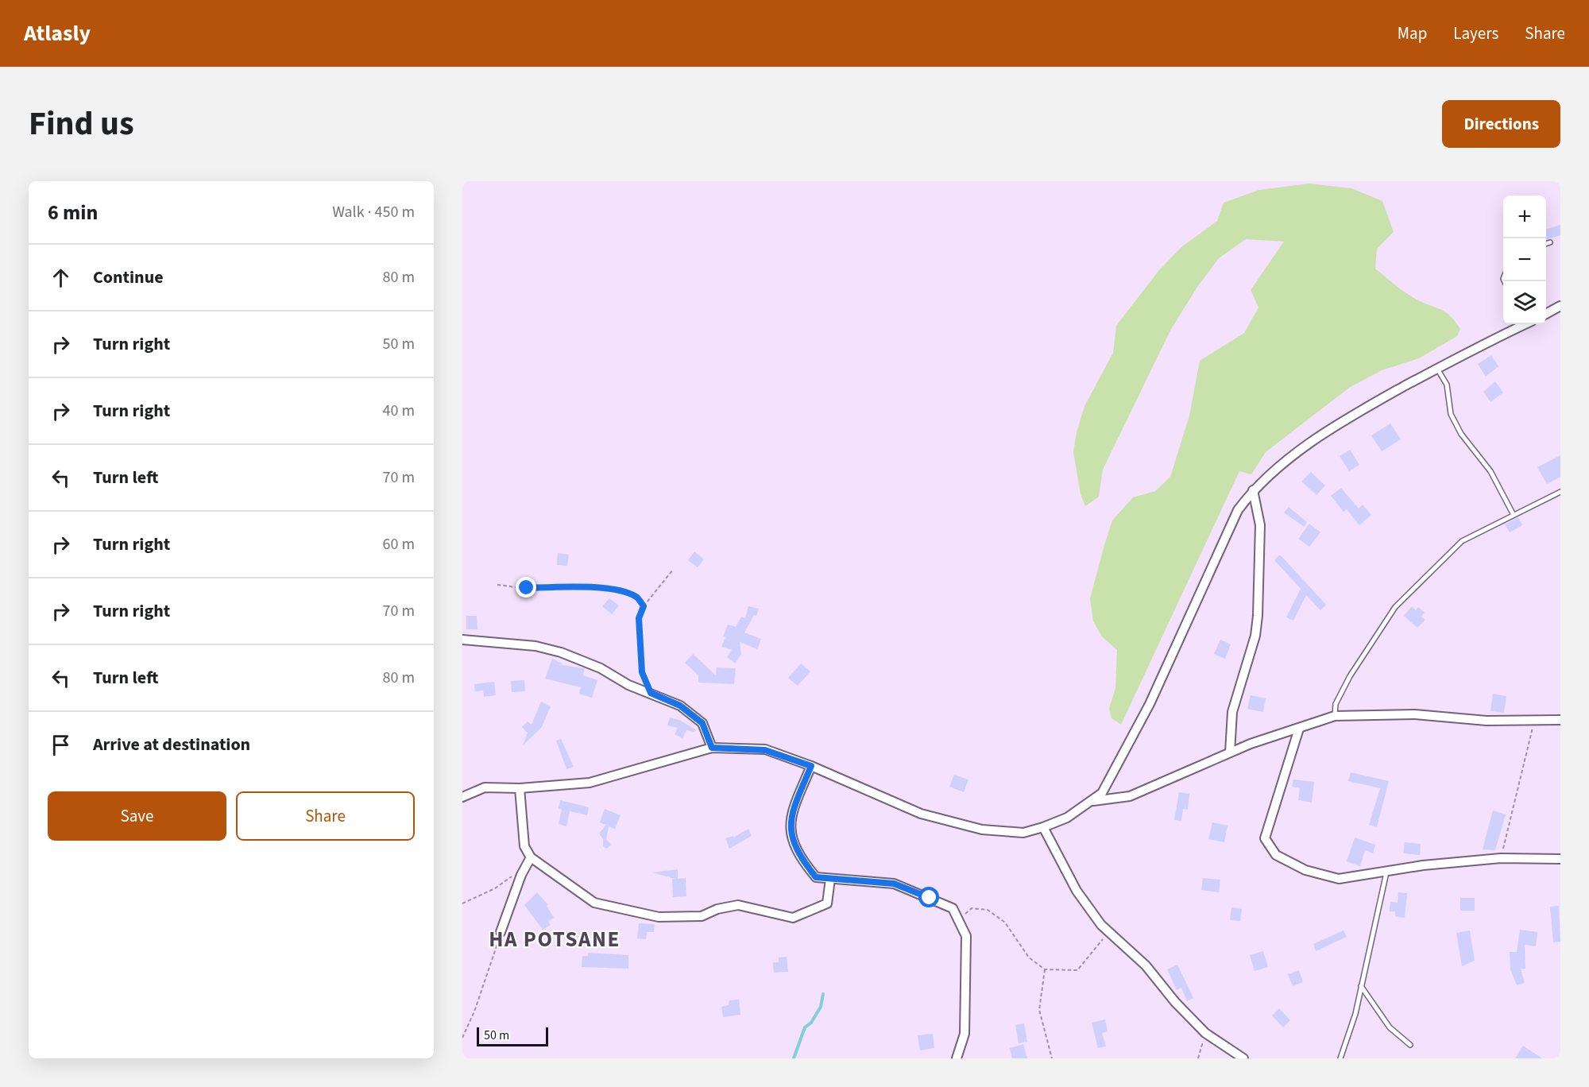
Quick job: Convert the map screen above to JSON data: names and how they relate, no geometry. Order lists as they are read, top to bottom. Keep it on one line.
{"districts":["HA POTSANE"],"scale_bar":"50 m","page":{"header":"Atlasly","nav":["Map","Layers","Share"],"title":"Find us","buttons":["Directions",["Save","Share"]],"heading":["6 min","Walk · 450 m"],"map_buttons":["+","−"],"list":[["Continue","80 m"],["Turn right","50 m"],["Turn right","40 m"],["Turn left","70 m"],["Turn right","60 m"],["Turn right","70 m"],["Turn left","80 m"],"Arrive at destination"],"scale":"50 m"}}
